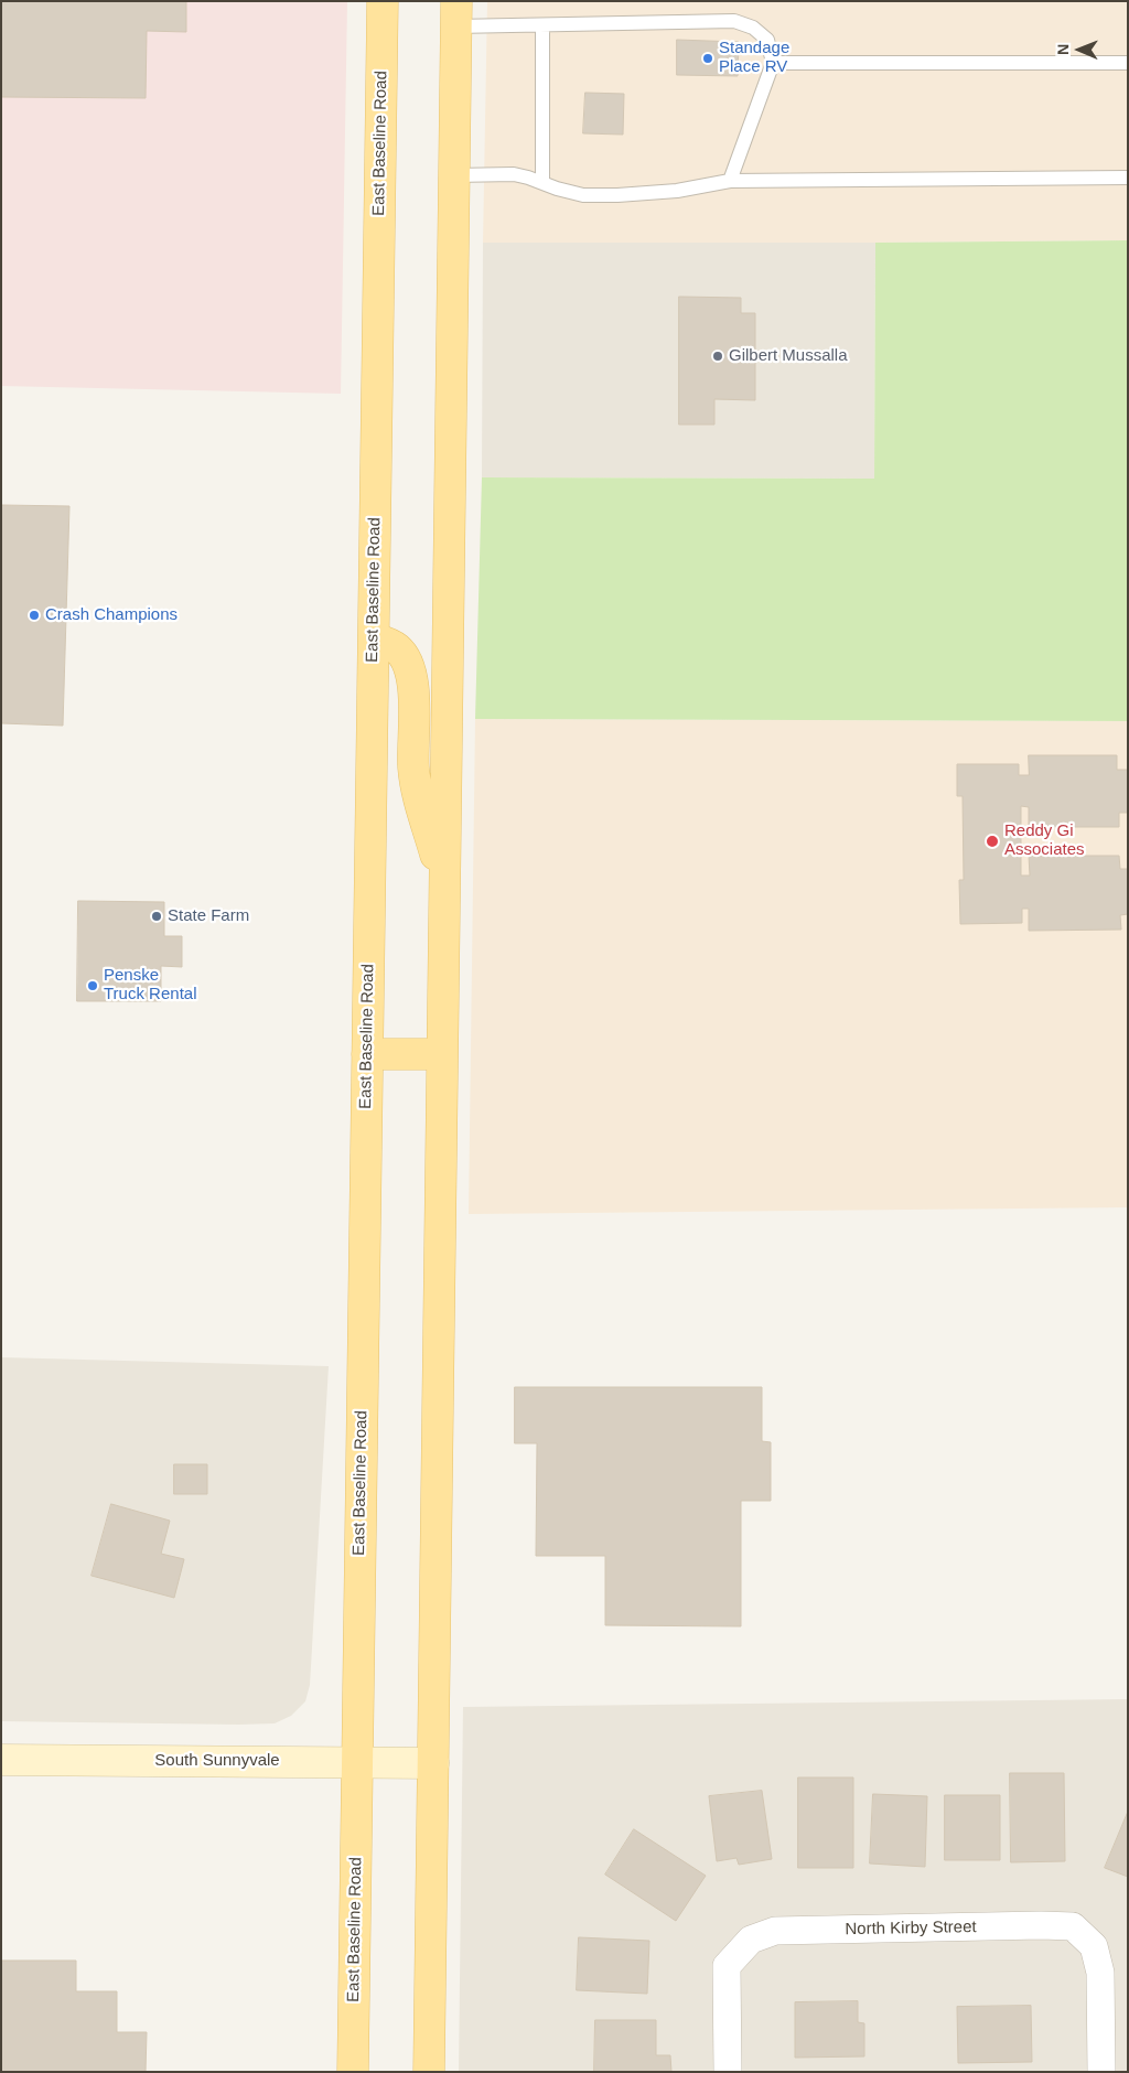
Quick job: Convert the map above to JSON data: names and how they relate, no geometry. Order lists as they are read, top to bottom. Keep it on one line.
{"streets":{"main road":["East Baseline Road"],"street":["South Sunnyvale","North Kirby Street"]},"crossings":[["East Baseline Road","South Sunnyvale"]],"places":["Standage Place RV","Gilbert Mussalla","Crash Champions","Reddy Gi Associates","State Farm","Penske Truck Rental"],"north":"left"}
